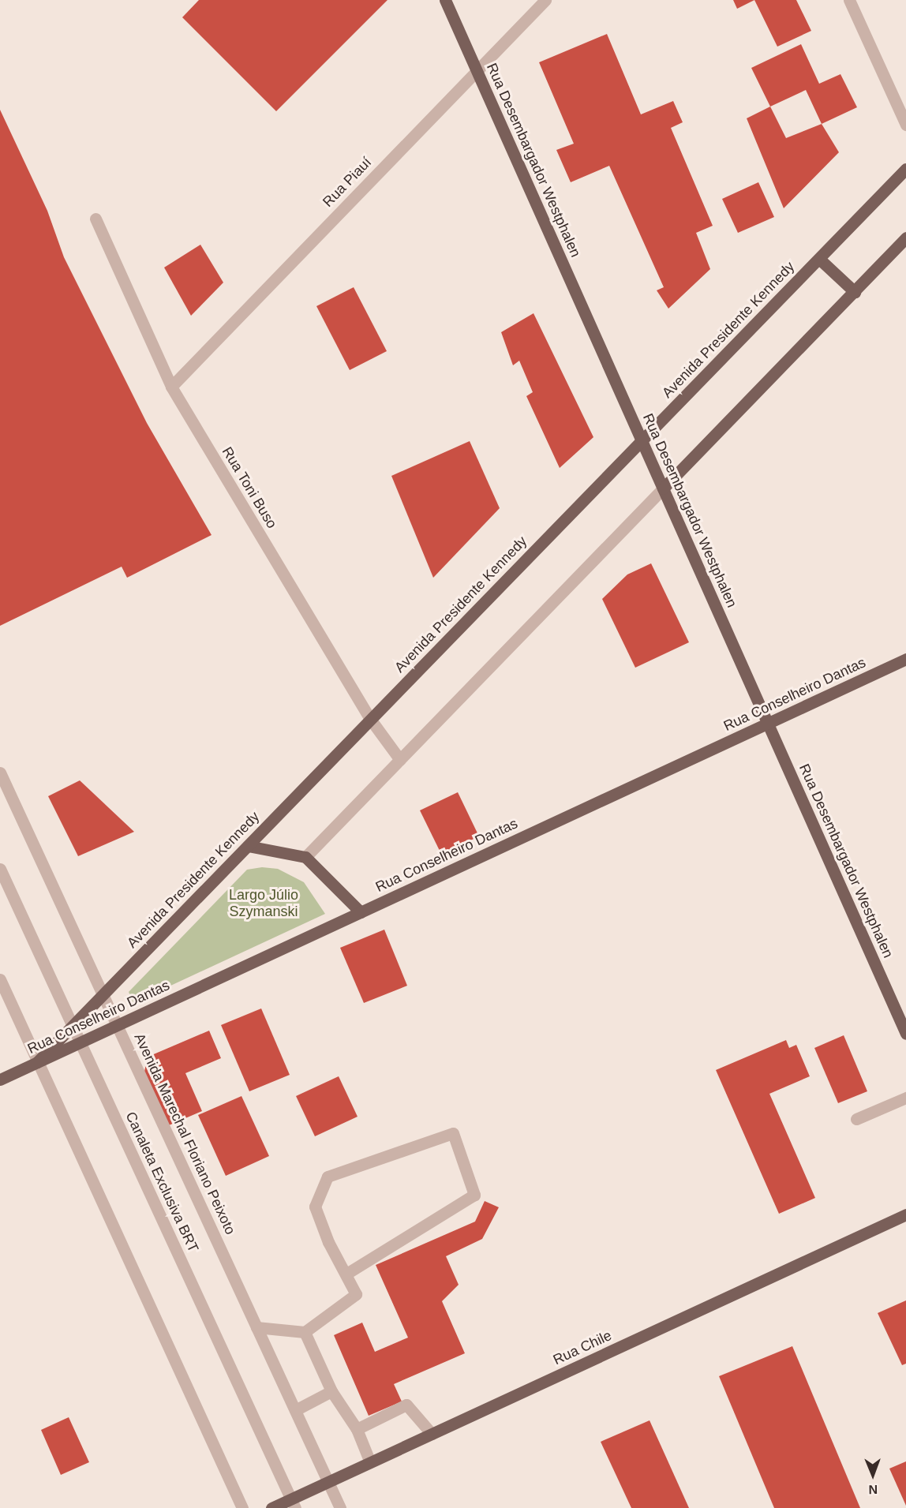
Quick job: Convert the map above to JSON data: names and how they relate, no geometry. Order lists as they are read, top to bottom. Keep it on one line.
{"streets":{"main road":["Rua Desembargador Westphalen","Avenida Presidente Kennedy","Rua Conselheiro Dantas","Rua Chile"],"street":["Rua Piauí","Rua Toni Buso","Avenida Marechal Floriano Peixoto","Canaleta Exclusiva BRT"]},"crossings":[["Rua Desembargador Westphalen","Rua Piauí"],["Rua Desembargador Westphalen","Avenida Presidente Kennedy"],["Rua Desembargador Westphalen","Rua Conselheiro Dantas"],["Rua Piauí","Rua Toni Buso"],["Avenida Presidente Kennedy","Rua Toni Buso"],["Avenida Presidente Kennedy","Rua Conselheiro Dantas"],["Avenida Presidente Kennedy","Avenida Marechal Floriano Peixoto"],["Avenida Presidente Kennedy","Canaleta Exclusiva BRT"],["Rua Conselheiro Dantas","Avenida Marechal Floriano Peixoto"],["Rua Conselheiro Dantas","Canaleta Exclusiva BRT"],["Avenida Marechal Floriano Peixoto","Rua Chile"],["Canaleta Exclusiva BRT","Rua Chile"]],"parks":["Largo Júlio Szymanski"],"north":"bottom"}
